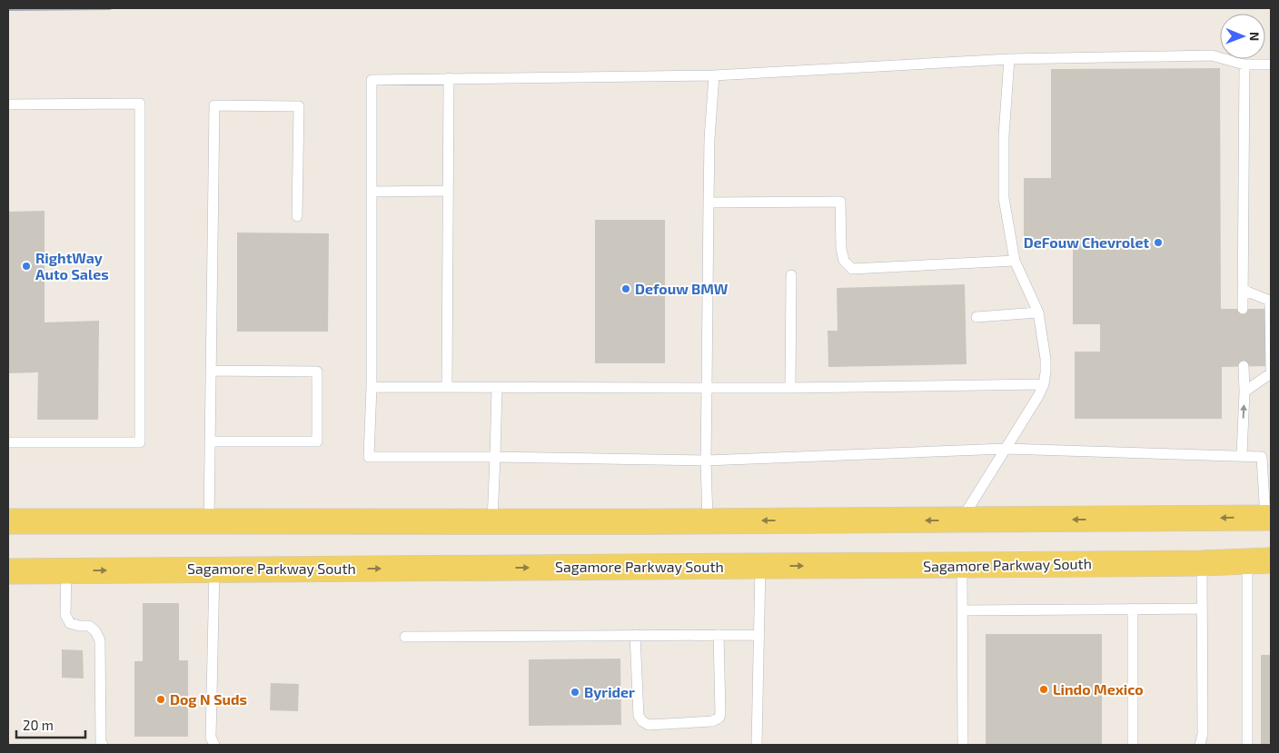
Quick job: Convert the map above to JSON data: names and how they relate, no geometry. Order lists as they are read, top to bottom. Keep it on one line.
{"streets":{"main road":["Sagamore Parkway South"]},"places":["DeFouw Chevrolet","RightWay Auto Sales","Defouw BMW","Lindo Mexico","Byrider","Dog N Suds"],"scale_bar":"20 m","north":"right"}
